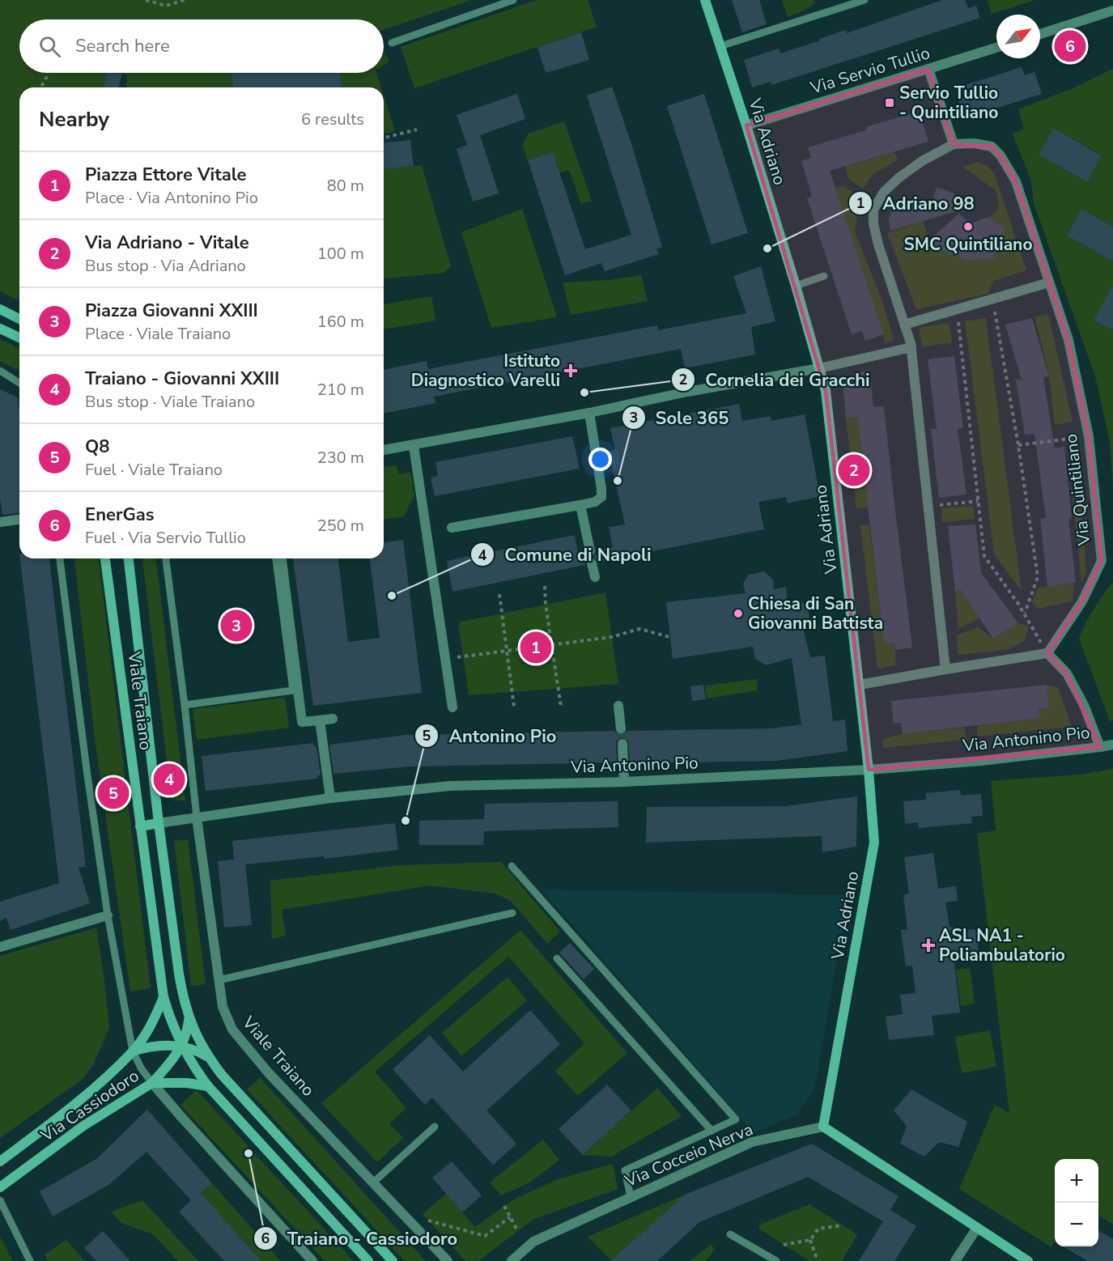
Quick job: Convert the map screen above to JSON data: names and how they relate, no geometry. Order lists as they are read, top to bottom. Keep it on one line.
{"streets":{"main road":["Via Adriano","Viale Traiano","Via Cassiodoro"],"street":["Via Servio Tullio","Via Quintiliano","Via Antonino Pio","Via Cocceio Nerva"]},"crossings":[["Via Servio Tullio","Via Adriano"],["Via Adriano","Via Antonino Pio"],["Via Adriano","Via Cocceio Nerva"],["Viale Traiano","Via Antonino Pio"],["Viale Traiano","Via Cassiodoro"]],"places":{"transit":["Servio Tullio - Quintiliano"],"other":["SMC Quintiliano","Adriano 98","Cornelia dei Gracchi","Sole 365","Comune di Napoli","Chiesa di San Giovanni Battista","Antonino Pio","Traiano - Cassiodoro"],"health":["Istituto Diagnostico Varelli","ASL NA1 - Poliambulatorio"]},"north":"top right","page":{"search":"Search here","pins":["6","2","3","1","4","5"],"heading":["Nearby","6 results"],"list":[{"mark":"1","name":"Piazza Ettore Vitale","note":"Place · Via Antonino Pio","value":"80 m"},{"mark":"2","name":"Via Adriano - Vitale","note":"Bus stop · Via Adriano","value":"100 m"},{"mark":"3","name":"Piazza Giovanni XXIII","note":"Place · Viale Traiano","value":"160 m"},{"mark":"4","name":"Traiano - Giovanni XXIII","note":"Bus stop · Viale Traiano","value":"210 m"},{"mark":"5","name":"Q8","note":"Fuel · Viale Traiano","value":"230 m"},{"mark":"6","name":"EnerGas","note":"Fuel · Via Servio Tullio","value":"250 m"}],"map_buttons":["+","−"]}}
